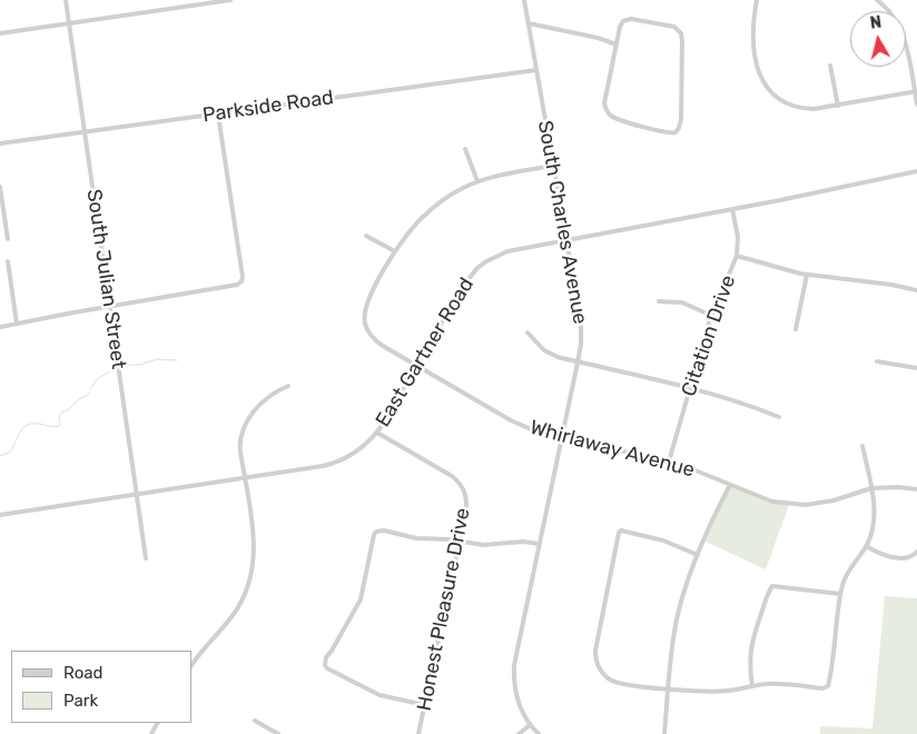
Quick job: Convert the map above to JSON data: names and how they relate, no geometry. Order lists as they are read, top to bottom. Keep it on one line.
{"streets":{"street":["Parkside Road","South Charles Avenue","South Julian Street","Citation Drive","East Gartner Road","Whirlaway Avenue","Honest Pleasure Drive"]},"crossings":[["Parkside Road","South Charles Avenue"],["Parkside Road","South Julian Street"],["South Charles Avenue","East Gartner Road"],["South Charles Avenue","Whirlaway Avenue"],["South Julian Street","East Gartner Road"],["Citation Drive","East Gartner Road"],["Citation Drive","Whirlaway Avenue"],["East Gartner Road","Whirlaway Avenue"],["East Gartner Road","Honest Pleasure Drive"]],"legend":["Road","Park"],"north":"top"}
